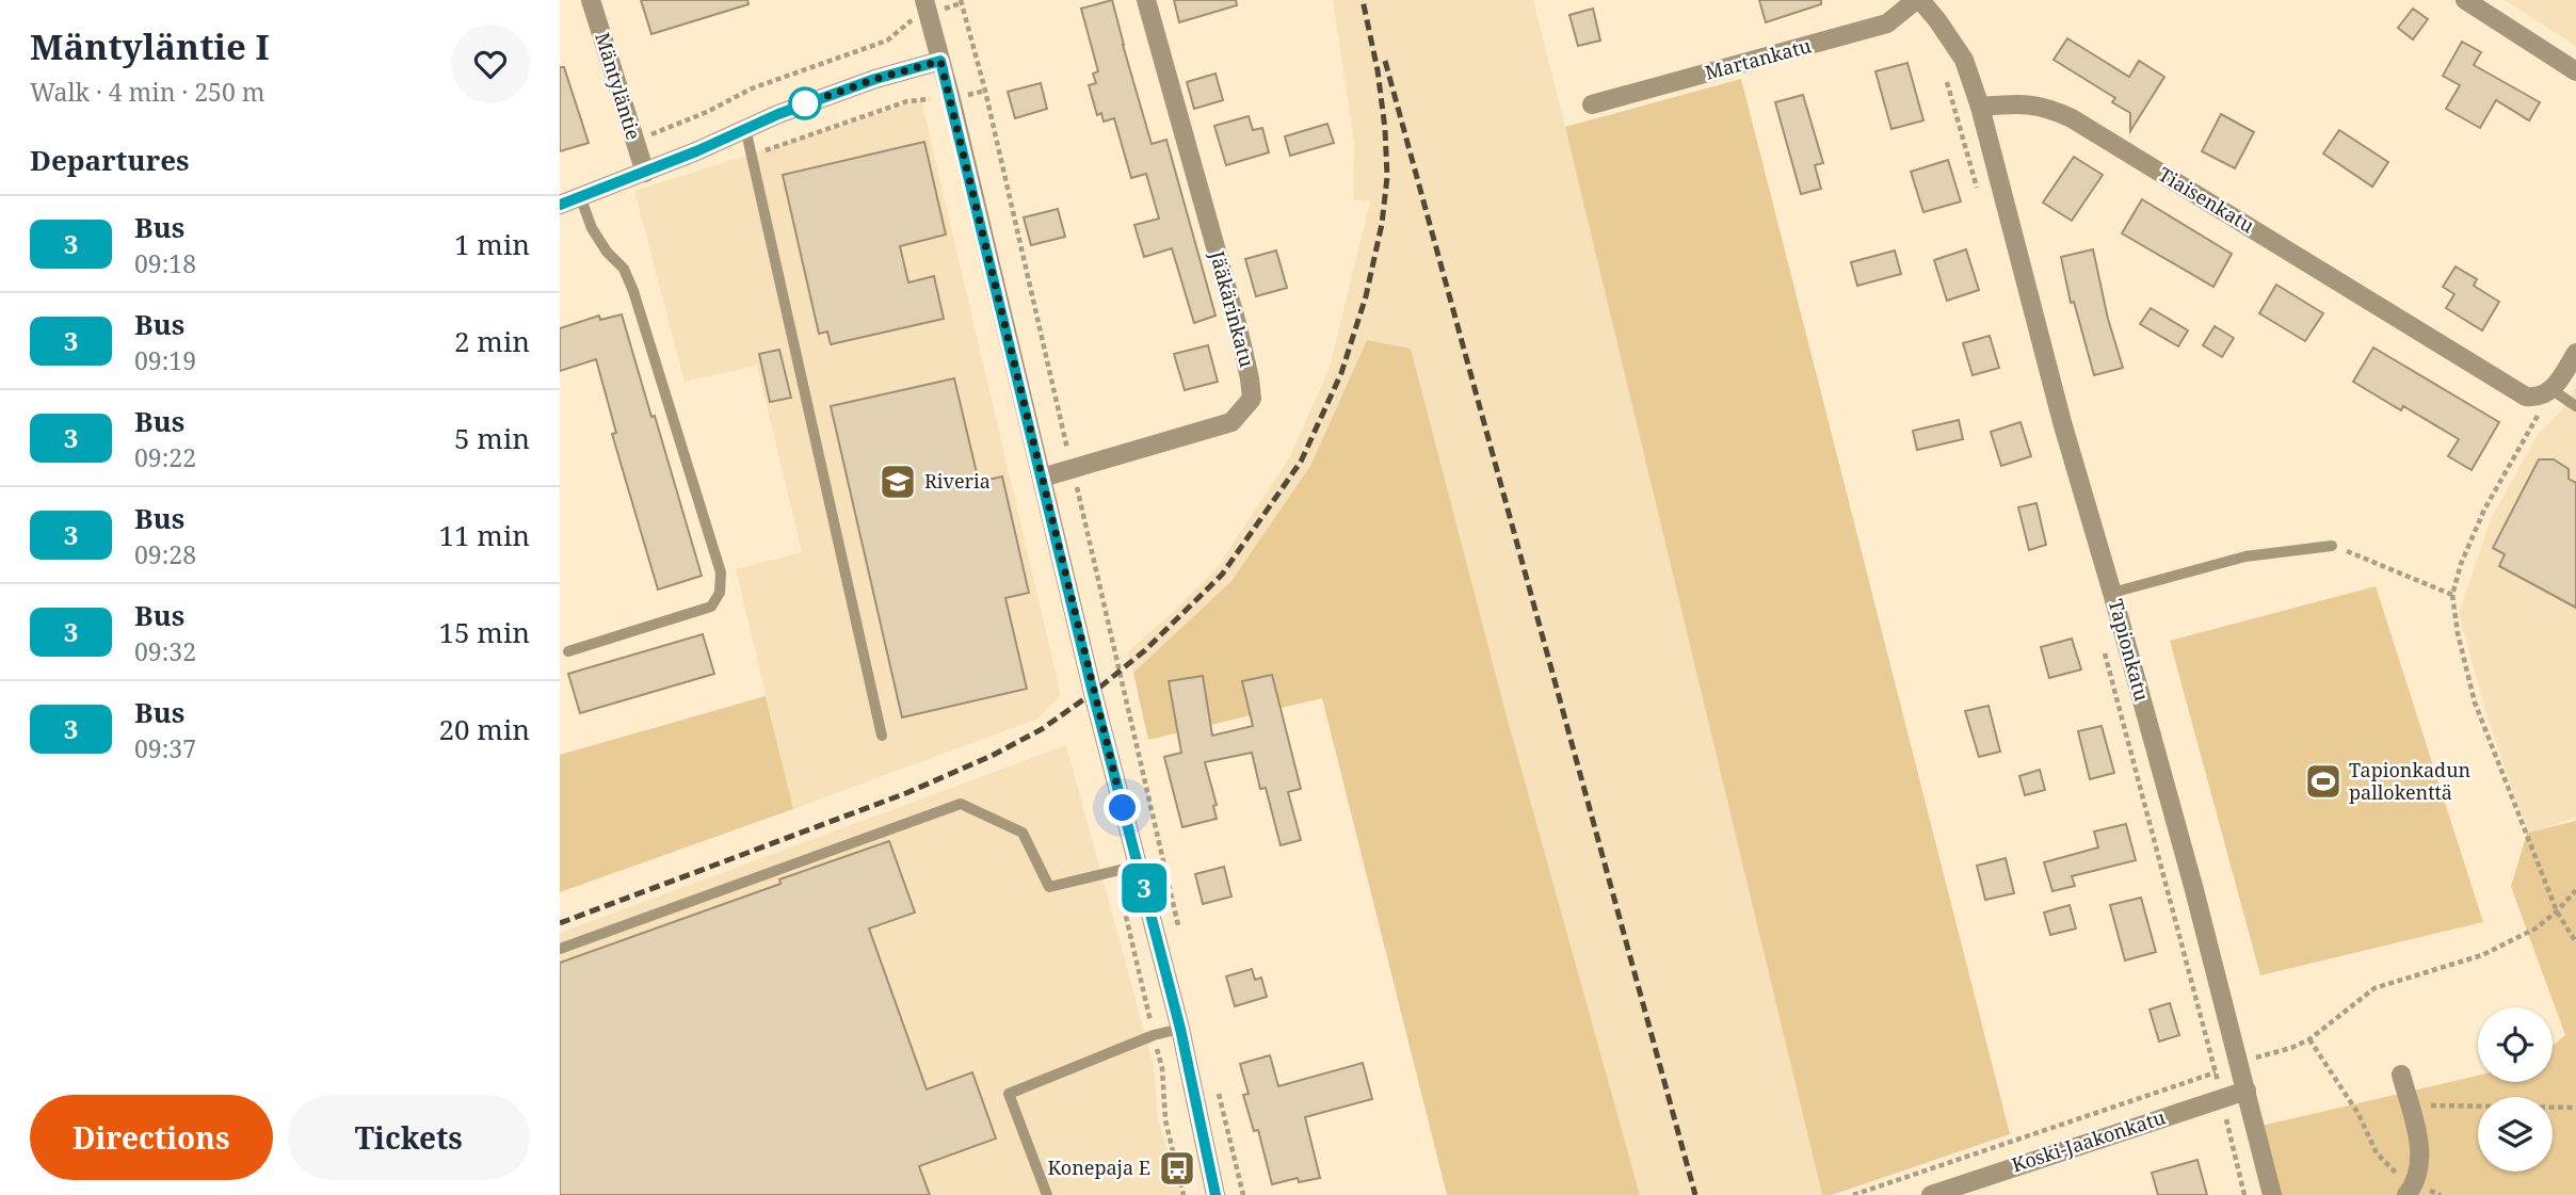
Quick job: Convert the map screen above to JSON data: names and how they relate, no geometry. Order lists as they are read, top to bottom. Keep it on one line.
{"streets":{"street":["Martankatu","Mäntyläntie","Tiaisenkatu","Jääkärinkatu","Tapionkatu","Koski-Jaakonkatu"]},"crossings":[["Tiaisenkatu","Tapionkatu"],["Tapionkatu","Koski-Jaakonkatu"]],"places":{"school or university":["Riveria"],"sports":["Tapionkadun pallokenttä"],"bus stop":["Konepaja E"]},"lines":["bus line 3"],"page":{"heading":[["Mäntyläntie I","Walk · 4 min · 250 m"],"Departures"],"on_map":"3","list":[{"mark":"3","name":"Bus","note":"09:18","value":"1 min"},{"mark":"3","name":"Bus","note":"09:19","value":"2 min"},{"mark":"3","name":"Bus","note":"09:22","value":"5 min"},{"mark":"3","name":"Bus","note":"09:28","value":"11 min"},{"mark":"3","name":"Bus","note":"09:32","value":"15 min"},{"mark":"3","name":"Bus","note":"09:37","value":"20 min"}],"buttons":["Directions","Tickets"]}}
